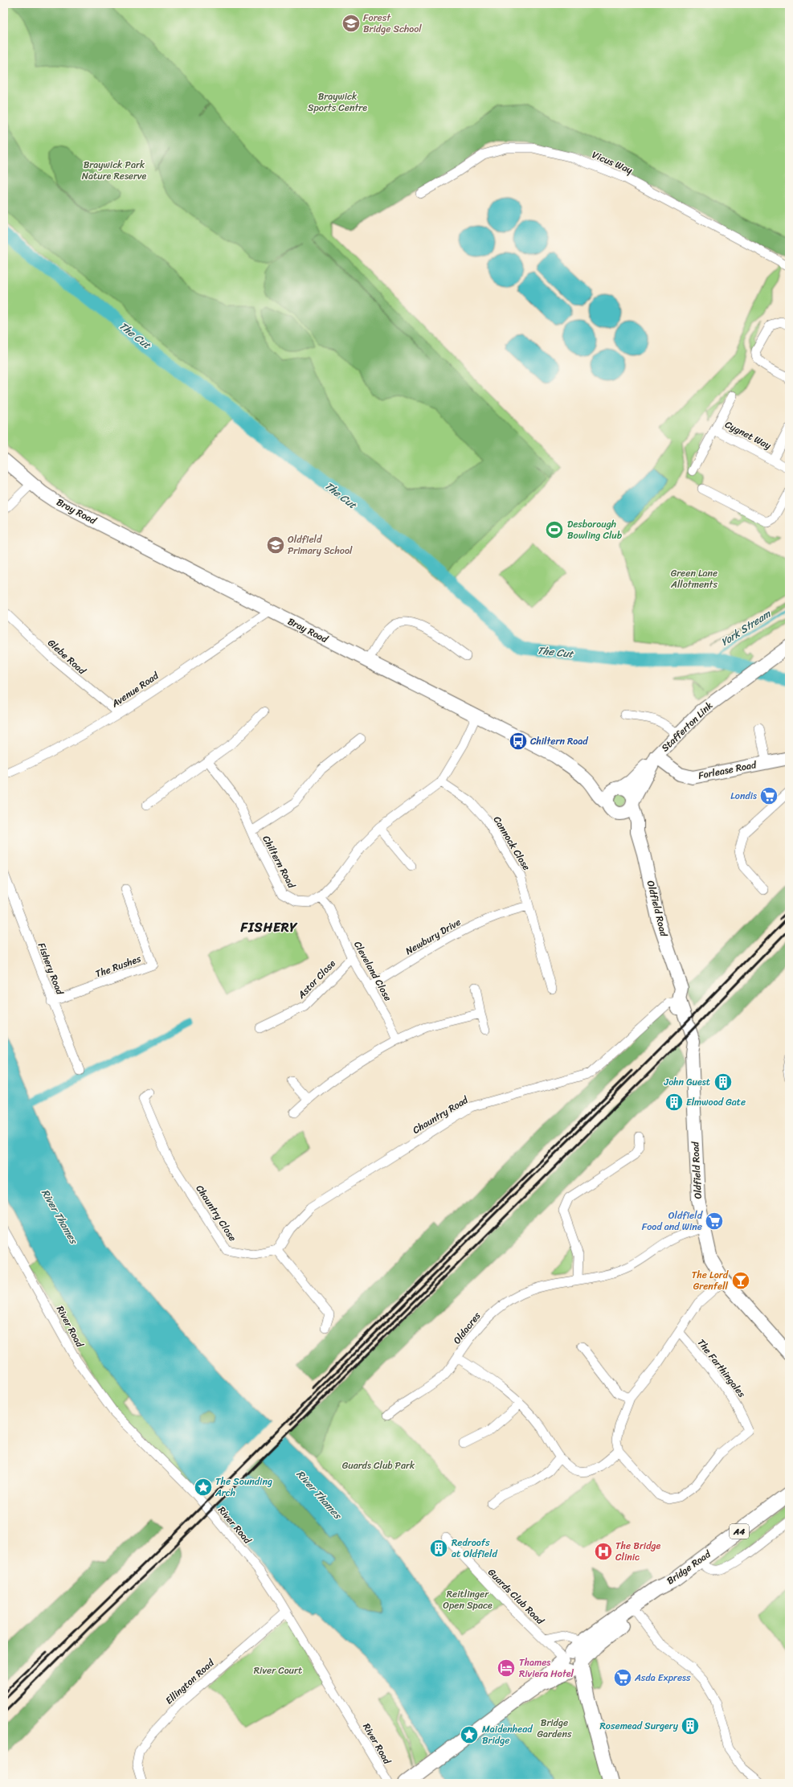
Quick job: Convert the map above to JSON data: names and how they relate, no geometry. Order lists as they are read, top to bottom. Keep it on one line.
{"streets":{"main road":["Bray Road","Stafferton Link","Forlease Road","Oldfield Road","A4","Bridge Road"],"street":["Vicus Way","Cygnet Way","Glebe Road","Avenue Road","Cannock Close","Chiltern Road","Newbury Drive","The Rushes","Fishery Road","Cleveland Close","Astor Close","Chauntry Road","Chauntry Close","River Road","Oldacres","The Farthingales","Guards Club Road","Ellington Road"]},"crossings":[["Bray Road","Avenue Road"],["Bray Road","Stafferton Link"],["Bray Road","Chiltern Road"],["Bray Road","Oldfield Road"],["Glebe Road","Avenue Road"],["Stafferton Link","Forlease Road"],["Stafferton Link","Oldfield Road"],["Cannock Close","Chiltern Road"],["Cannock Close","Newbury Drive"],["Chiltern Road","Cleveland Close"],["Oldfield Road","Chauntry Road"],["Oldfield Road","Oldacres"],["Newbury Drive","Cleveland Close"],["The Rushes","Fishery Road"],["Cleveland Close","Astor Close"],["Chauntry Road","Chauntry Close"],["River Road","Ellington Road"],["A4","Bridge Road"],["A4","Guards Club Road"],["Bridge Road","Guards Club Road"]],"districts":["FISHERY"],"water":["The Cut","York Stream","River Thames"],"parks":["Braywick Sports Centre","Braywick Park Nature Reserve","Green Lane Allotments","Guards Club Park","Reitlinger Open Space","River Court","Bridge Gardens"],"places":{"school or university":["Forest Bridge School","Oldfield Primary School"],"sports":["Desborough Bowling Club"],"bus stop":["Chiltern Road"],"supermarket":["Londis","Oldfield Food and Wine","Asda Express"],"building":["John Guest","Elmwood Gate","Redroofs at Oldfield","Rosemead Surgery"],"bar":["The Lord Grenfell"],"place":["The Sounding Arch","Maidenhead Bridge"],"hospital":["The Bridge Clinic"],"hotel":["Thames Riviera Hotel"]}}
